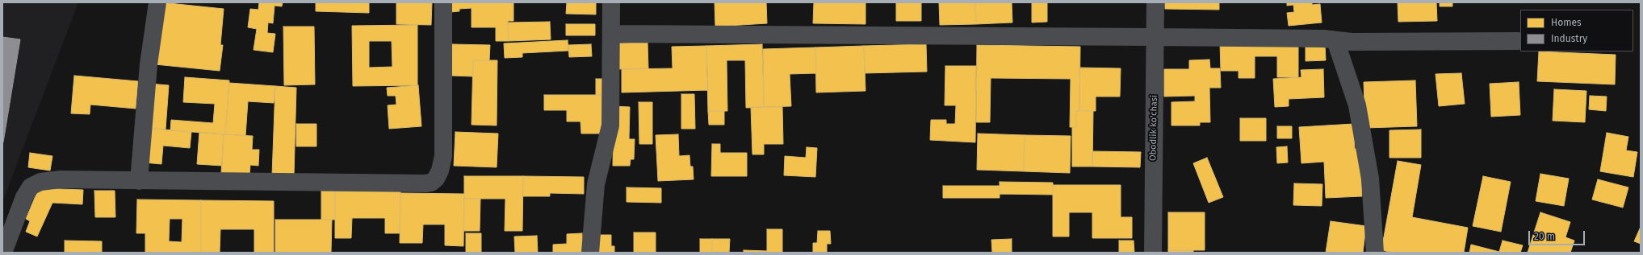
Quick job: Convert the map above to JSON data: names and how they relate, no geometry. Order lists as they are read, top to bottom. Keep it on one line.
{"streets":{"street":["Obodlik ko'chasi"]},"legend":["Homes","Industry"],"scale_bar":"20 m"}
